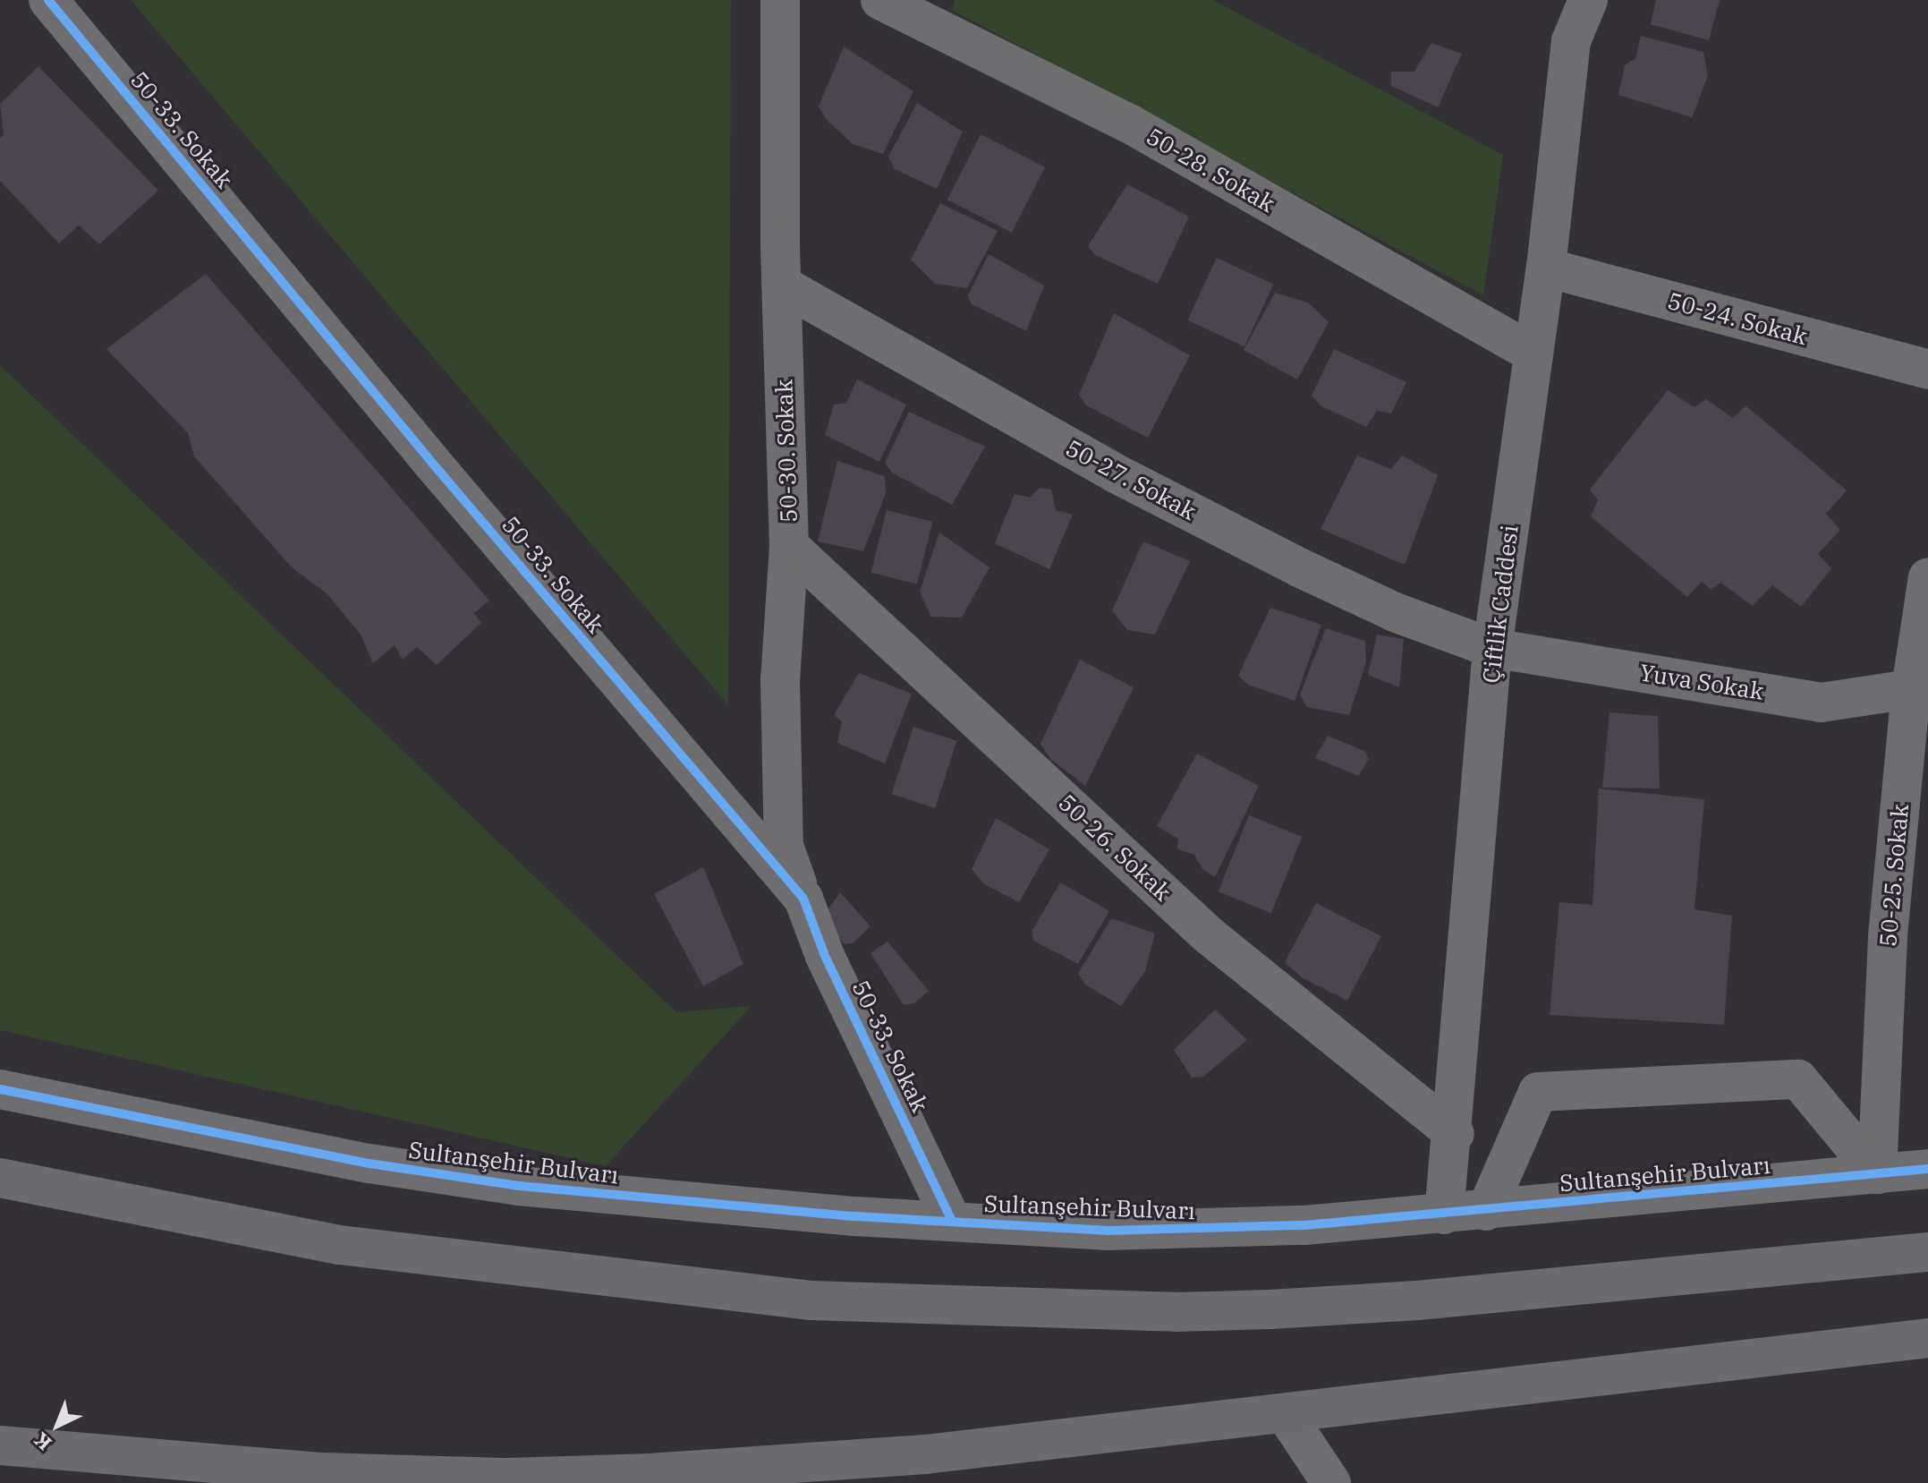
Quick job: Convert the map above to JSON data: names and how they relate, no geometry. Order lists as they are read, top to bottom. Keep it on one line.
{"streets":{"street":["50-33. Sokak","50-28. Sokak","50-24. Sokak","50-30. Sokak","50-27. Sokak","Çiftlik Caddesi","Yuva Sokak","50-26. Sokak","50-25. Sokak","Sultanşehir Bulvarı"]},"crossings":[["50-33. Sokak","50-30. Sokak"],["50-33. Sokak","Sultanşehir Bulvarı"],["50-28. Sokak","Çiftlik Caddesi"],["50-24. Sokak","Çiftlik Caddesi"],["50-30. Sokak","50-27. Sokak"],["50-30. Sokak","50-26. Sokak"],["50-27. Sokak","Çiftlik Caddesi"],["50-27. Sokak","Yuva Sokak"],["Çiftlik Caddesi","Yuva Sokak"],["Çiftlik Caddesi","50-26. Sokak"],["Çiftlik Caddesi","Sultanşehir Bulvarı"],["Yuva Sokak","50-25. Sokak"],["50-25. Sokak","Sultanşehir Bulvarı"]],"north":"bottom left"}
